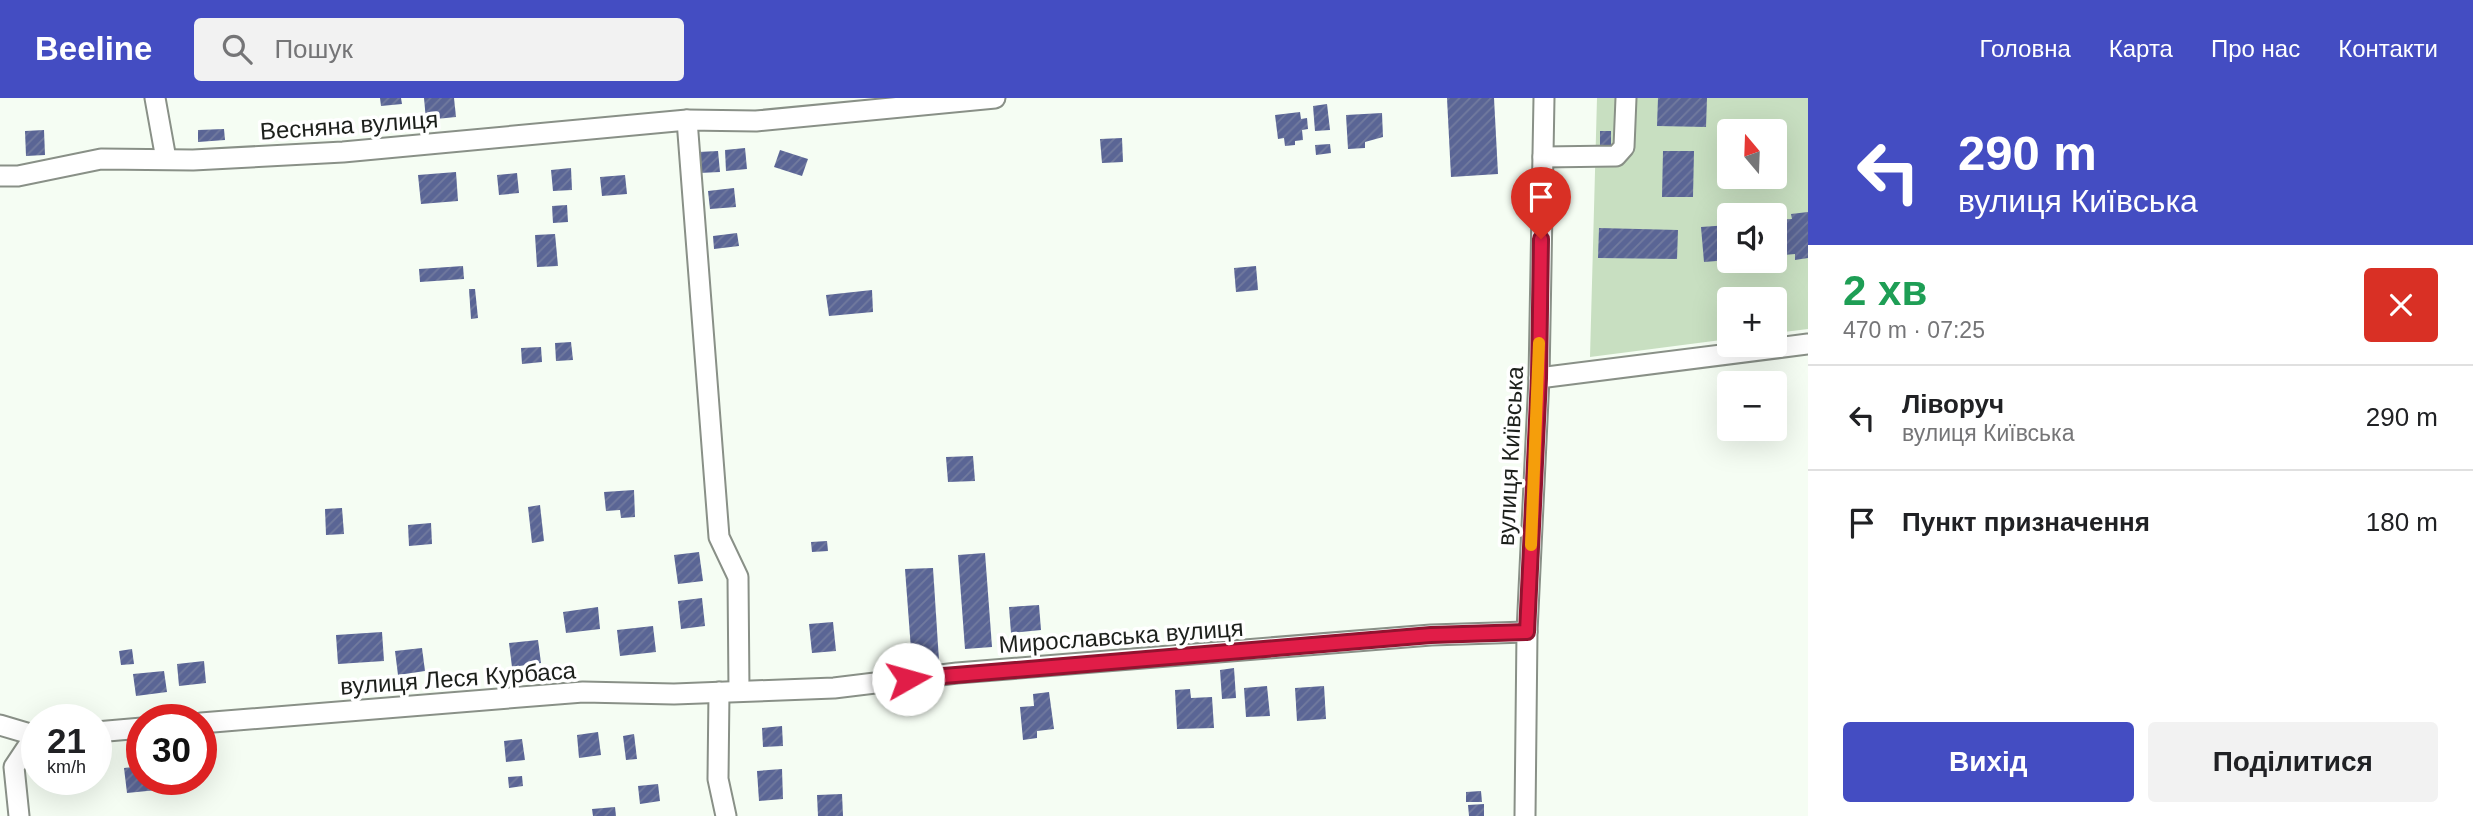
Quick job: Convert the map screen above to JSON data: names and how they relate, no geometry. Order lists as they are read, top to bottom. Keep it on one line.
{"streets":{"street":["Весняна вулиця","вулиця Київська","Мирославська вулиця","вулиця Леся Курбаса"]},"crossings":[["вулиця Київська","Мирославська вулиця"],["Мирославська вулиця","вулиця Леся Курбаса"]],"north":"top","page":{"header":"Beeline","search":"Пошук","nav":["Головна","Карта","Про нас","Контакти"],"turn":["290 m","вулиця Київська"],"map_buttons":["+","−"],"heading":["2 хв","470 m · 07:25"],"list":[{"name":"Ліворуч","note":"вулиця Київська","value":"290 m"},{"name":"Пункт призначення","value":"180 m"}],"speed":"21 km/h","limit":"30","buttons":["Вихід","Поділитися"]}}
